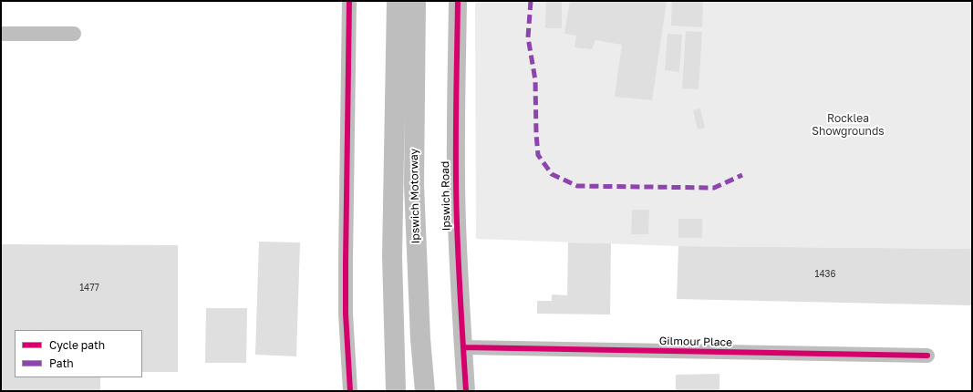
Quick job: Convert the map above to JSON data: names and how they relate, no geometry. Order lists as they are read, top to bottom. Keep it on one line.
{"streets":{"highway":["Ipswich Motorway"],"street":["Ipswich Road","Gilmour Place"]},"crossings":[["Ipswich Road","Gilmour Place"]],"parks":["Rocklea Showgrounds"],"house_numbers":["1436","1477"],"legend":["Cycle path","Path"]}
